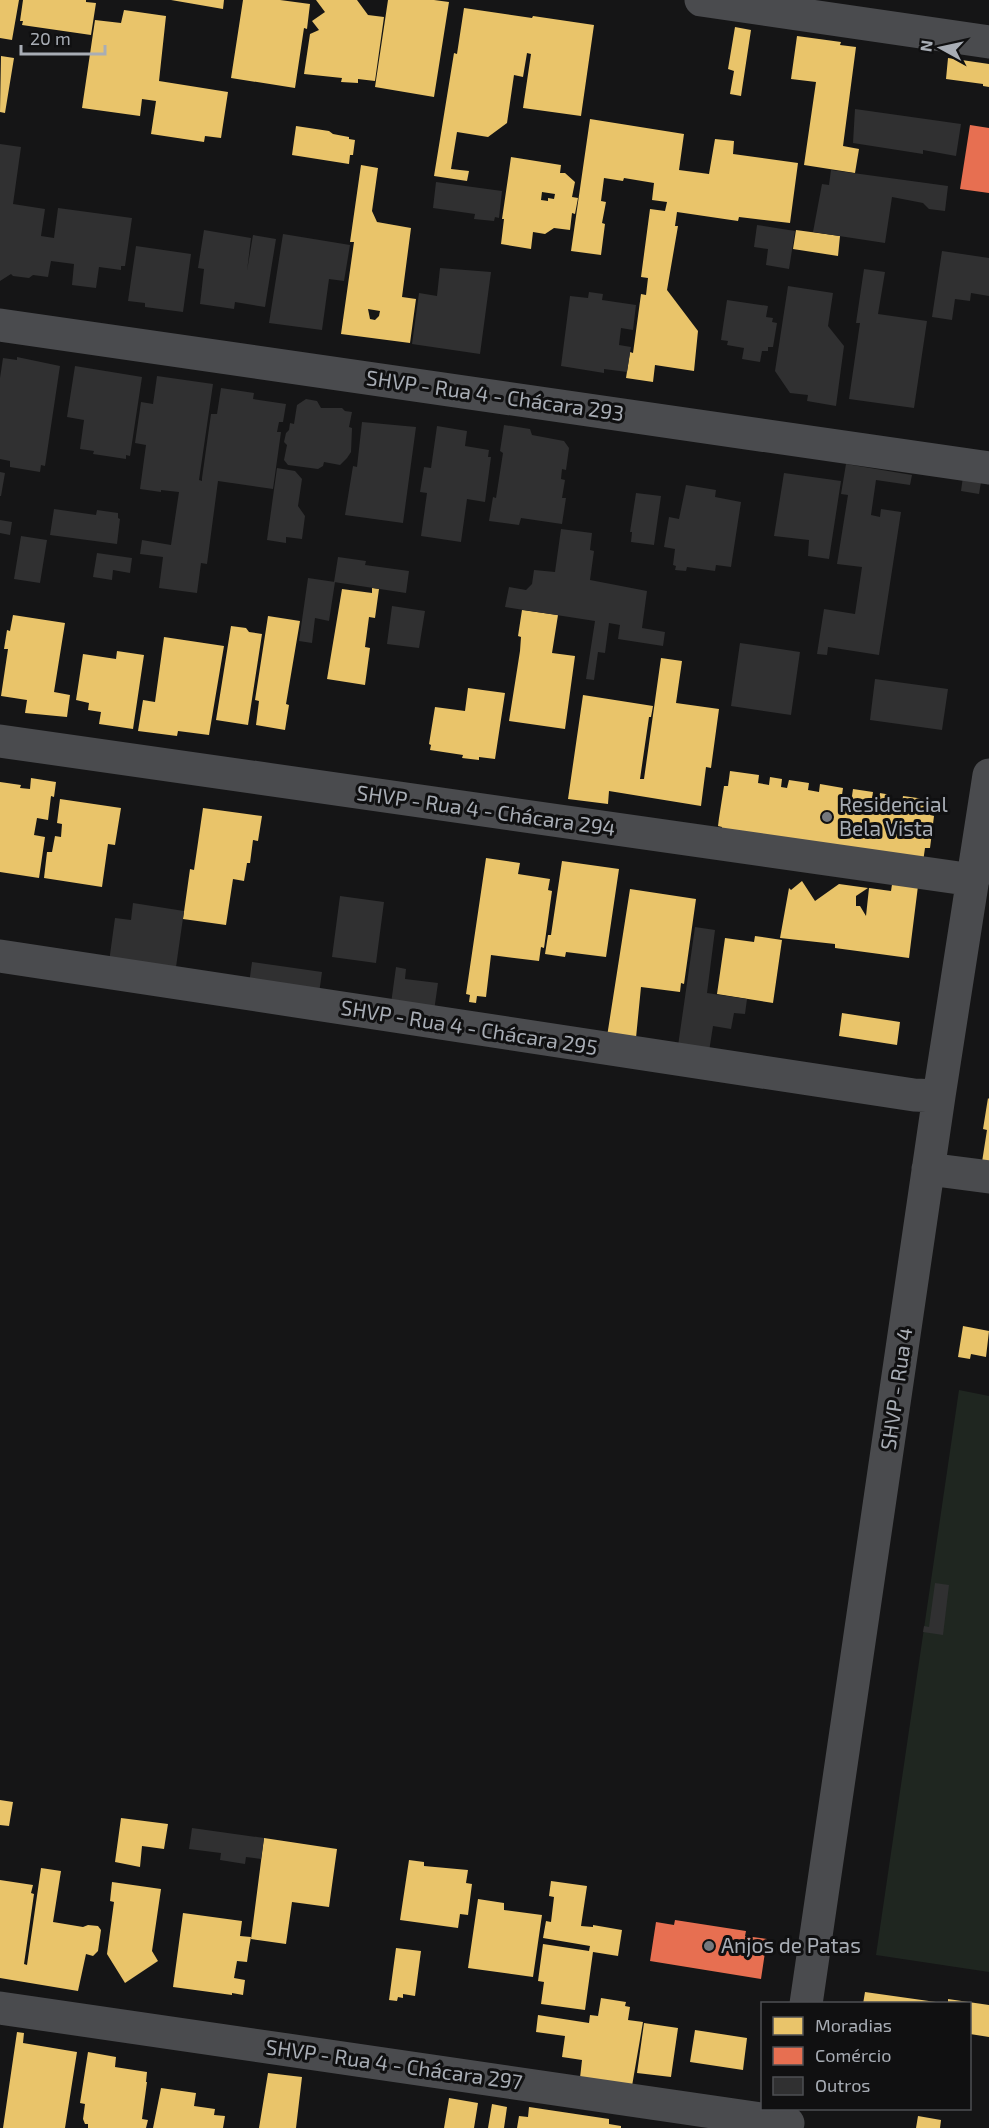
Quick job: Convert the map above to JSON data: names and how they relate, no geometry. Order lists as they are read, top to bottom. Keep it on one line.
{"streets":{"street":["SHVP - Rua 4 - Chácara 293","SHVP - Rua 4 - Chácara 294","SHVP - Rua 4 - Chácara 295","SHVP - Rua 4","SHVP - Rua 4 - Chácara 297"]},"crossings":[["SHVP - Rua 4 - Chácara 294","SHVP - Rua 4"],["SHVP - Rua 4 - Chácara 295","SHVP - Rua 4"]],"places":["Residencial Bela Vista","Anjos de Patas"],"legend":["Moradias","Comércio","Outros"],"scale_bar":"20 m","north":"left"}
